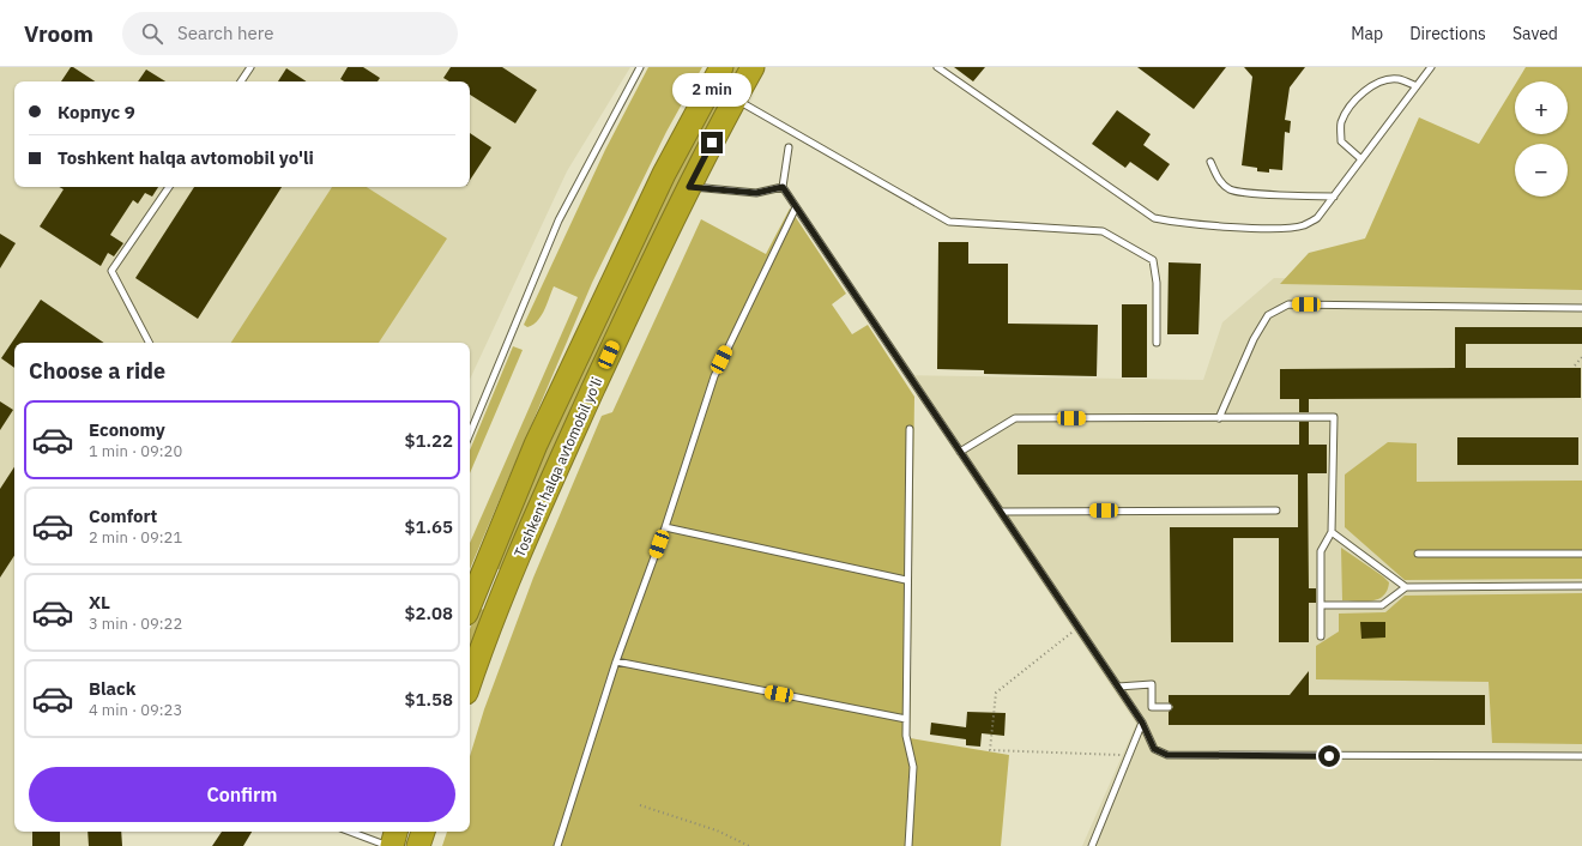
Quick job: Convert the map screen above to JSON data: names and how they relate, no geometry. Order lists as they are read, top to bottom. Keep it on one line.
{"streets":{"highway":["Toshkent halqa avtomobil yo'li"]},"page":{"header":"Vroom","search":"Search here","nav":["Map","Directions","Saved"],"bubble":"2 min","map_buttons":["+","−"],"banner":["Корпус 9","Toshkent halqa avtomobil yo'li"],"heading":"Choose a ride","list":[{"name":"Economy","note":"1 min · 09:20","value":"$1.22"},{"name":"Comfort","note":"2 min · 09:21","value":"$1.65"},{"name":"XL","note":"3 min · 09:22","value":"$2.08"},{"name":"Black","note":"4 min · 09:23","value":"$1.58"}],"buttons":"Confirm"}}
